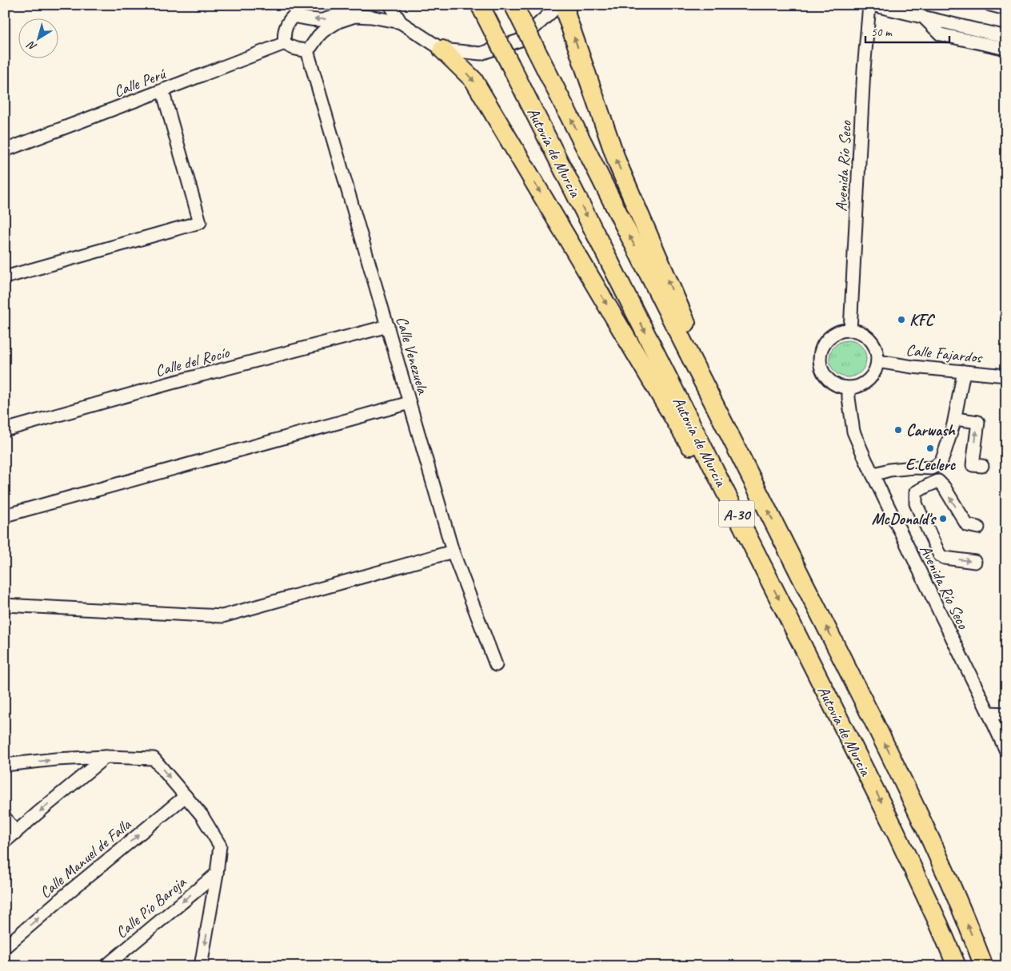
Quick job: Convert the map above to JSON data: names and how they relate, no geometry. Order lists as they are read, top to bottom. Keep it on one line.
{"streets":{"highway":["Autovía de Murcia","A-30"],"street":["Calle Perú","Avenida Río Seco","Calle Fajardos","Calle Venezuela","Calle del Rocío","Calle Manuel de Falla","Calle Pío Baroja"]},"crossings":[["Avenida Río Seco","Calle Fajardos"],["Calle Venezuela","Calle del Rocío"]],"one_way":["Calle Pío Baroja"],"places":["KFC","Carwash","E.Leclerc","McDonald's"],"scale_bar":"50 m","north":"bottom left"}
